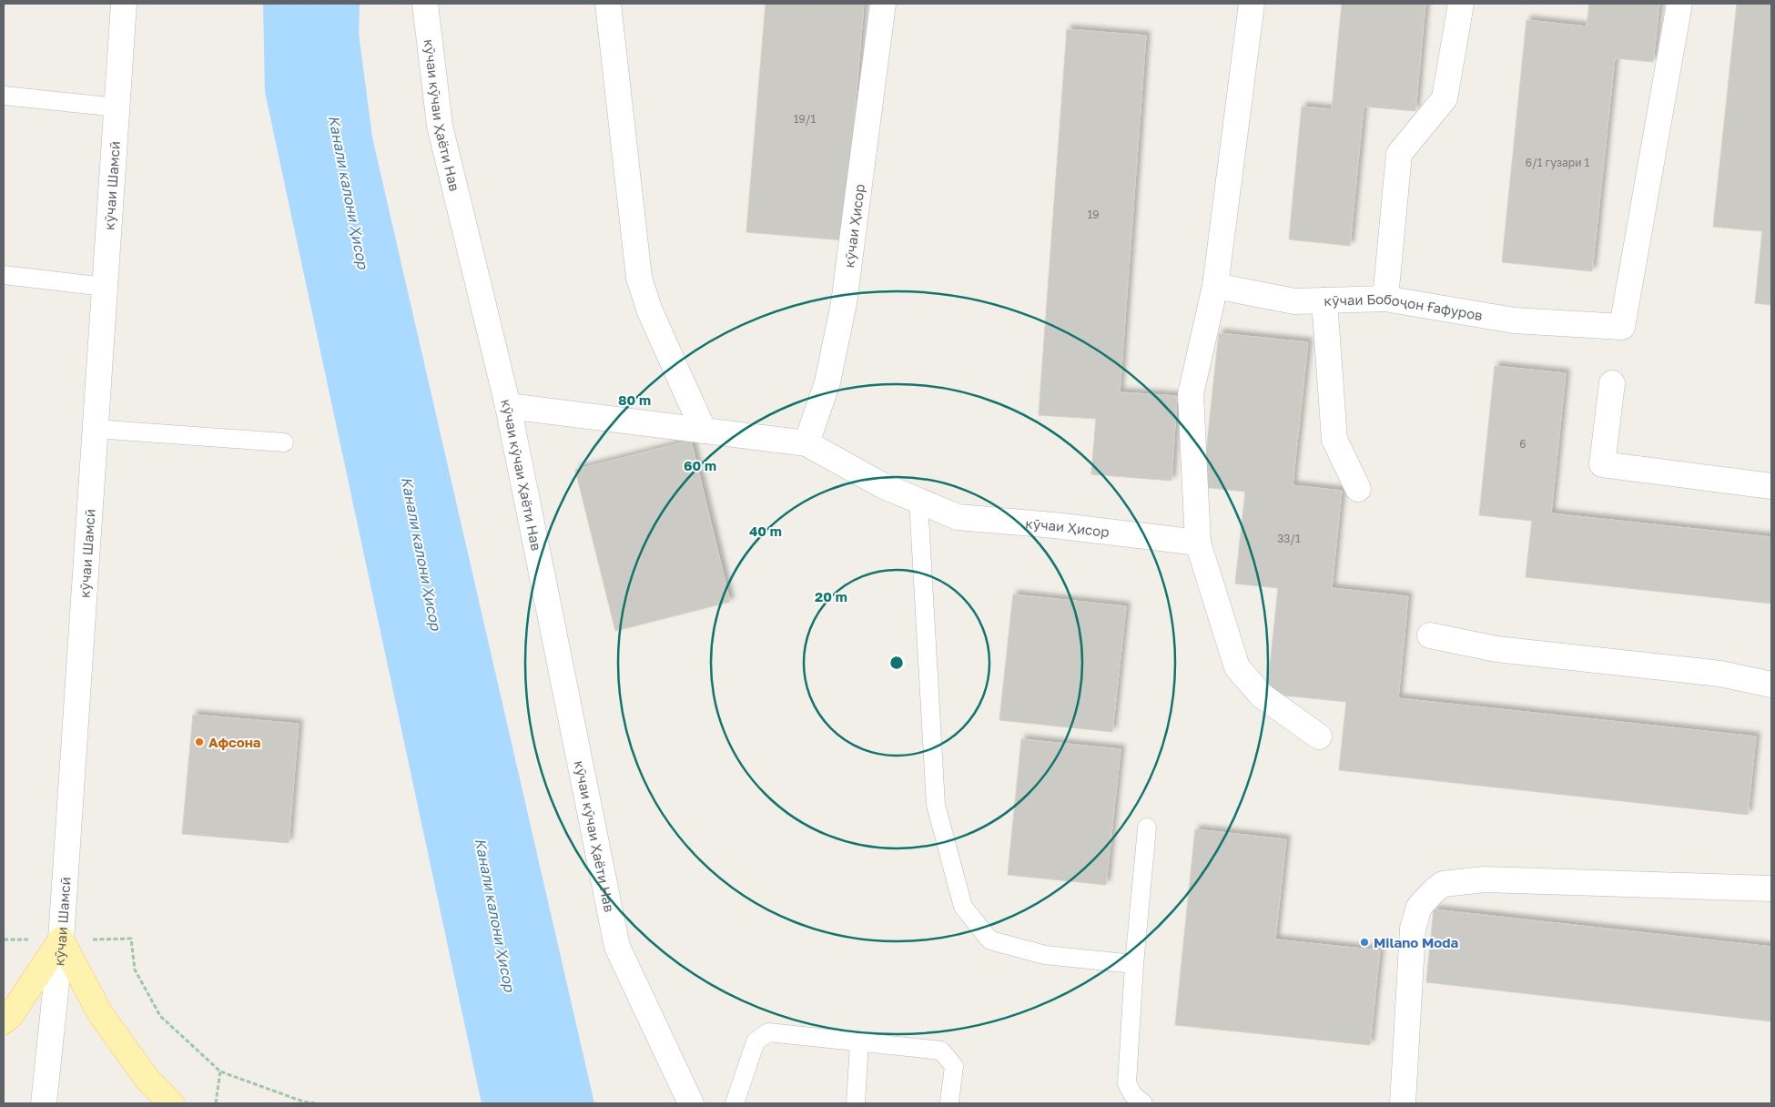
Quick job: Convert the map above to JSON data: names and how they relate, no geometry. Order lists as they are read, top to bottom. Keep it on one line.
{"streets":{"street":["кӯчаи кӯчаи Ҳаёти Нав","кӯчаи Шамсӣ","кӯчаи Ҳисор","кӯчаи Бобоҷон Ғафуров"]},"crossings":[["кӯчаи кӯчаи Ҳаёти Нав","кӯчаи Ҳисор"]],"water":["Канали калони Ҳисор"],"places":["Афсона","Milano Moda"],"house_numbers":["19/1","6/1 гузари 1","19","6","33/1"],"rings":["80 m","60 m","40 m","20 m"]}
